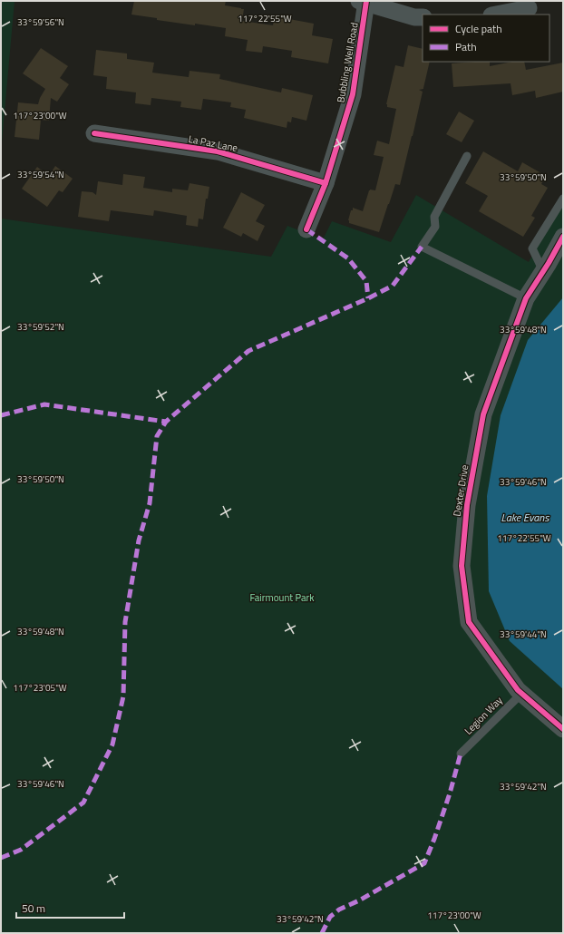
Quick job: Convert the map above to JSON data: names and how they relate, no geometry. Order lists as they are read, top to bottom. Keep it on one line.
{"streets":{"street":["Bubbling Well Road","La Paz Lane","Dexter Drive"],"lane":["Legion Way"]},"crossings":[["Bubbling Well Road","La Paz Lane"],["Dexter Drive","Legion Way"]],"water":["Lake Evans"],"parks":["Fairmount Park"],"legend":["Cycle path","Path"],"scale_bar":"50 m","coordinates":["117°22'55\"W","33°59'56\"N","117°23'00\"W","33°59'54\"N","33°59'50\"N","33°59'52\"N","33°59'48\"N","33°59'46\"N","33°59'44\"N","117°23'05\"W","33°59'42\"N"]}
